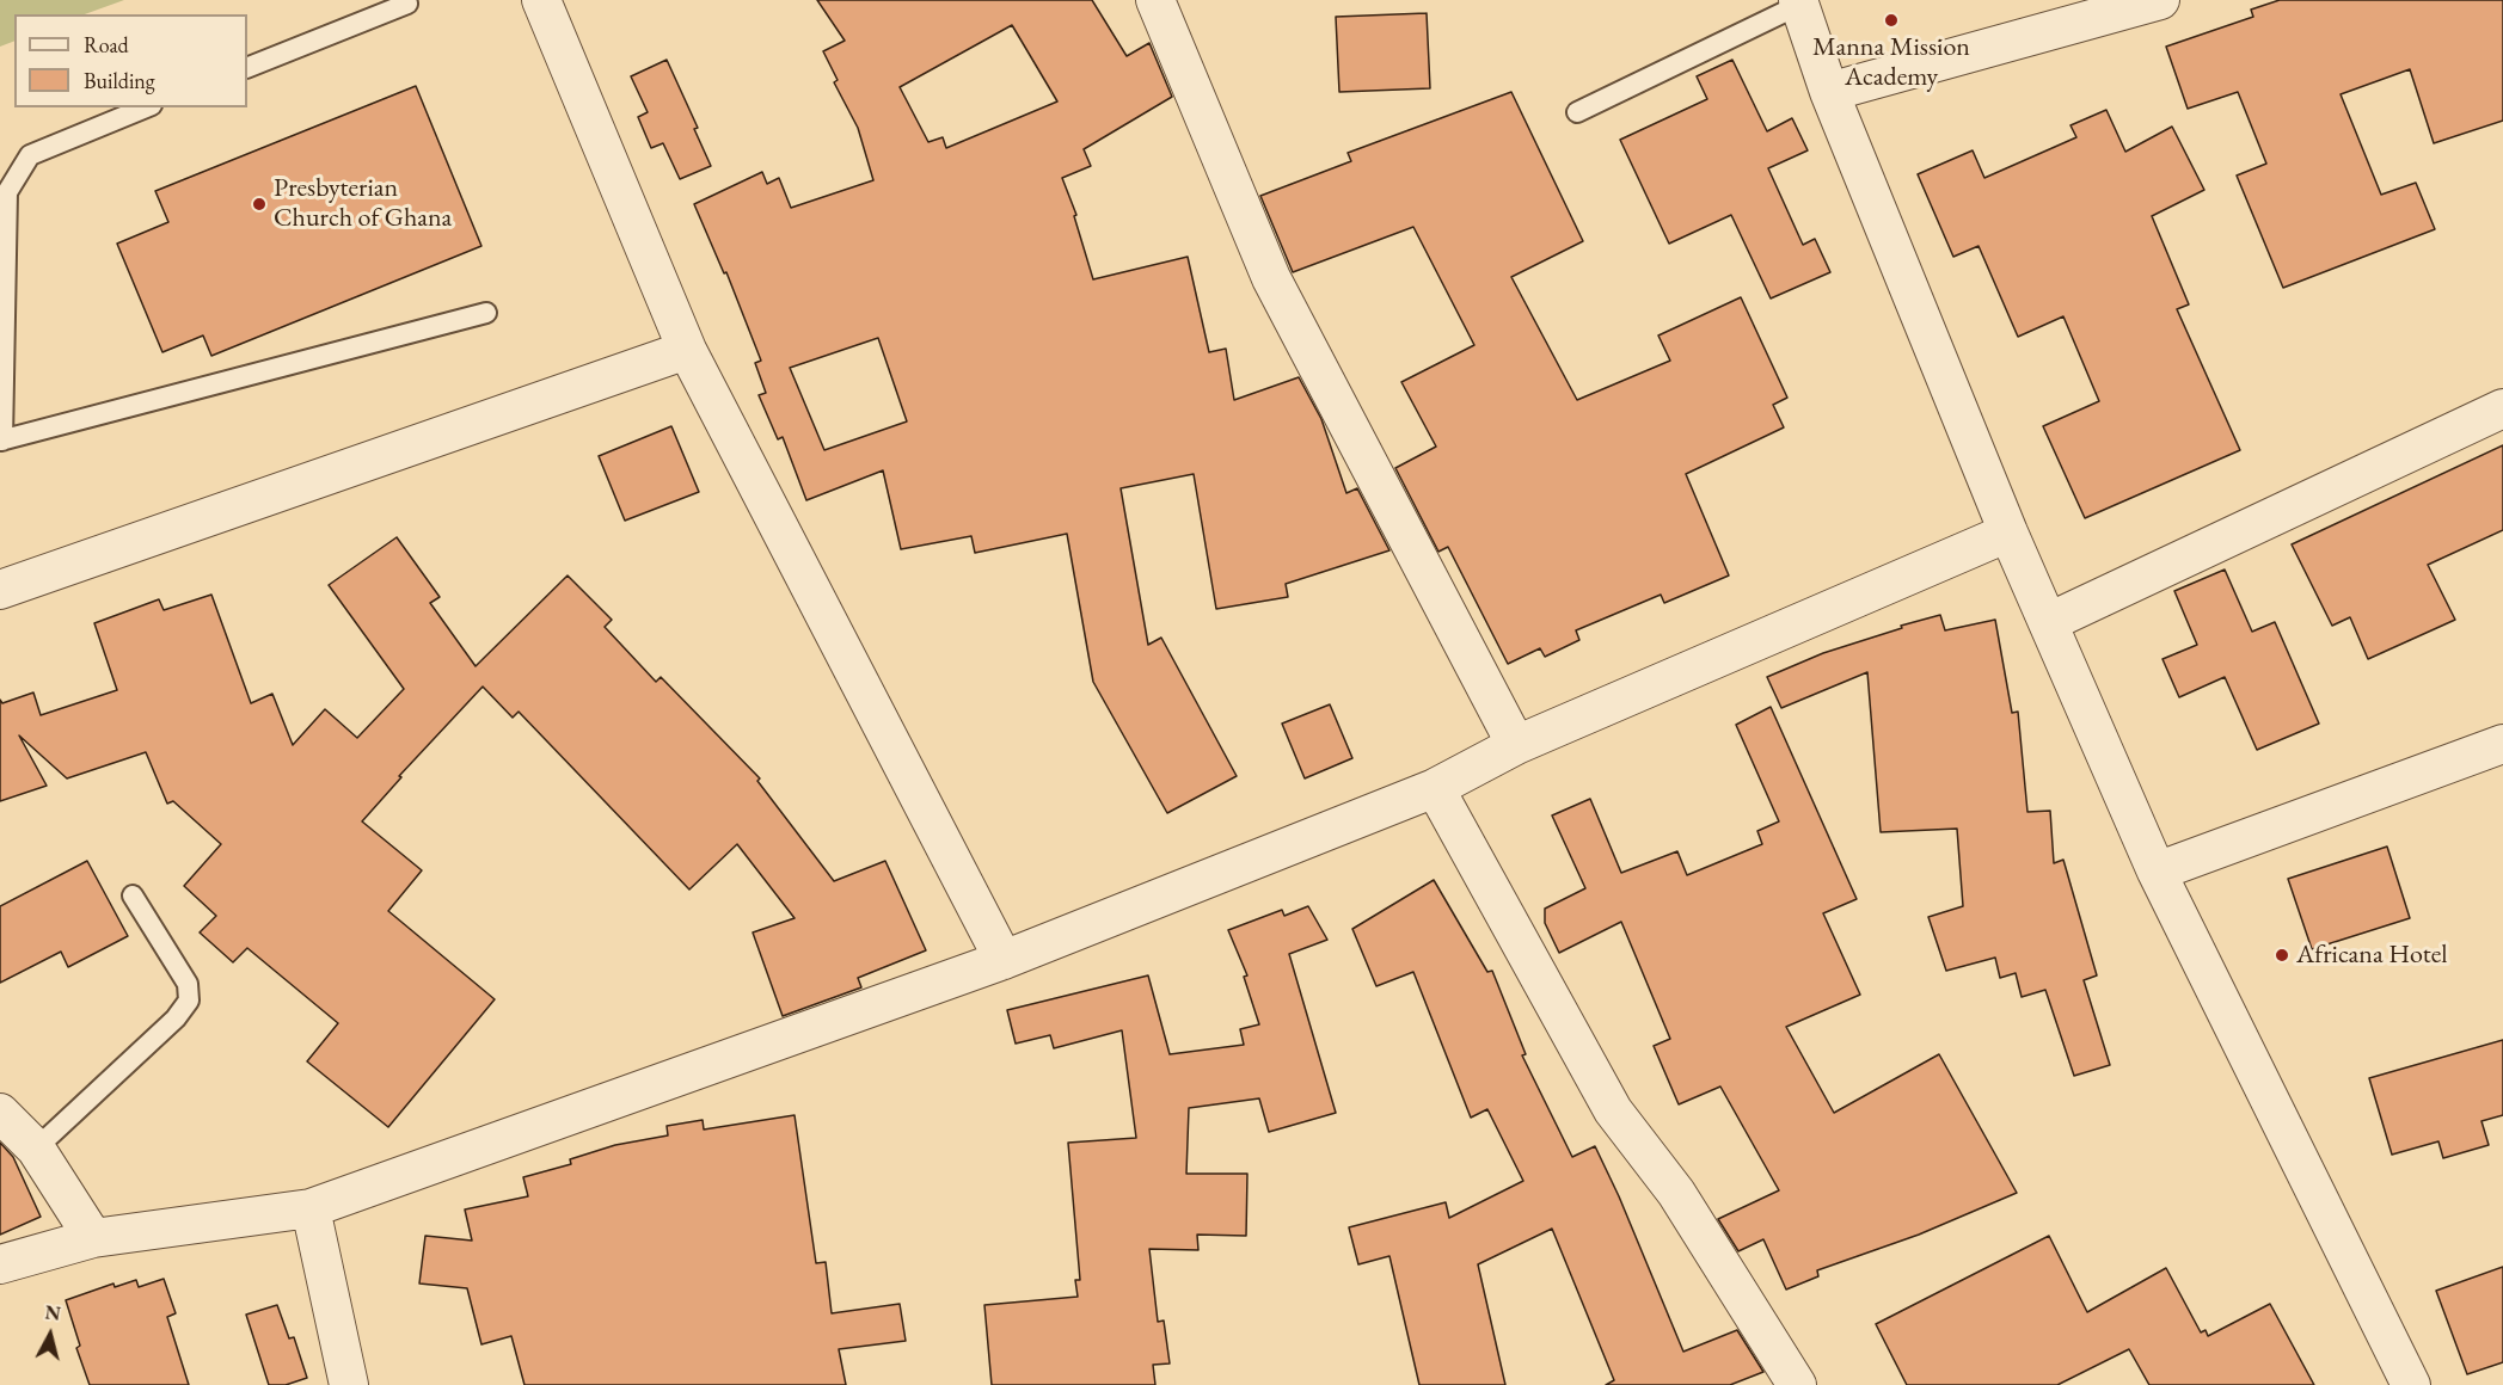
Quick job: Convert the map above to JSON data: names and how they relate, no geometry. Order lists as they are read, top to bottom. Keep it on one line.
{"places":["Manna Mission Academy","Presbyterian Church of Ghana","Africana Hotel"],"legend":["Road","Building"],"north":"top"}
